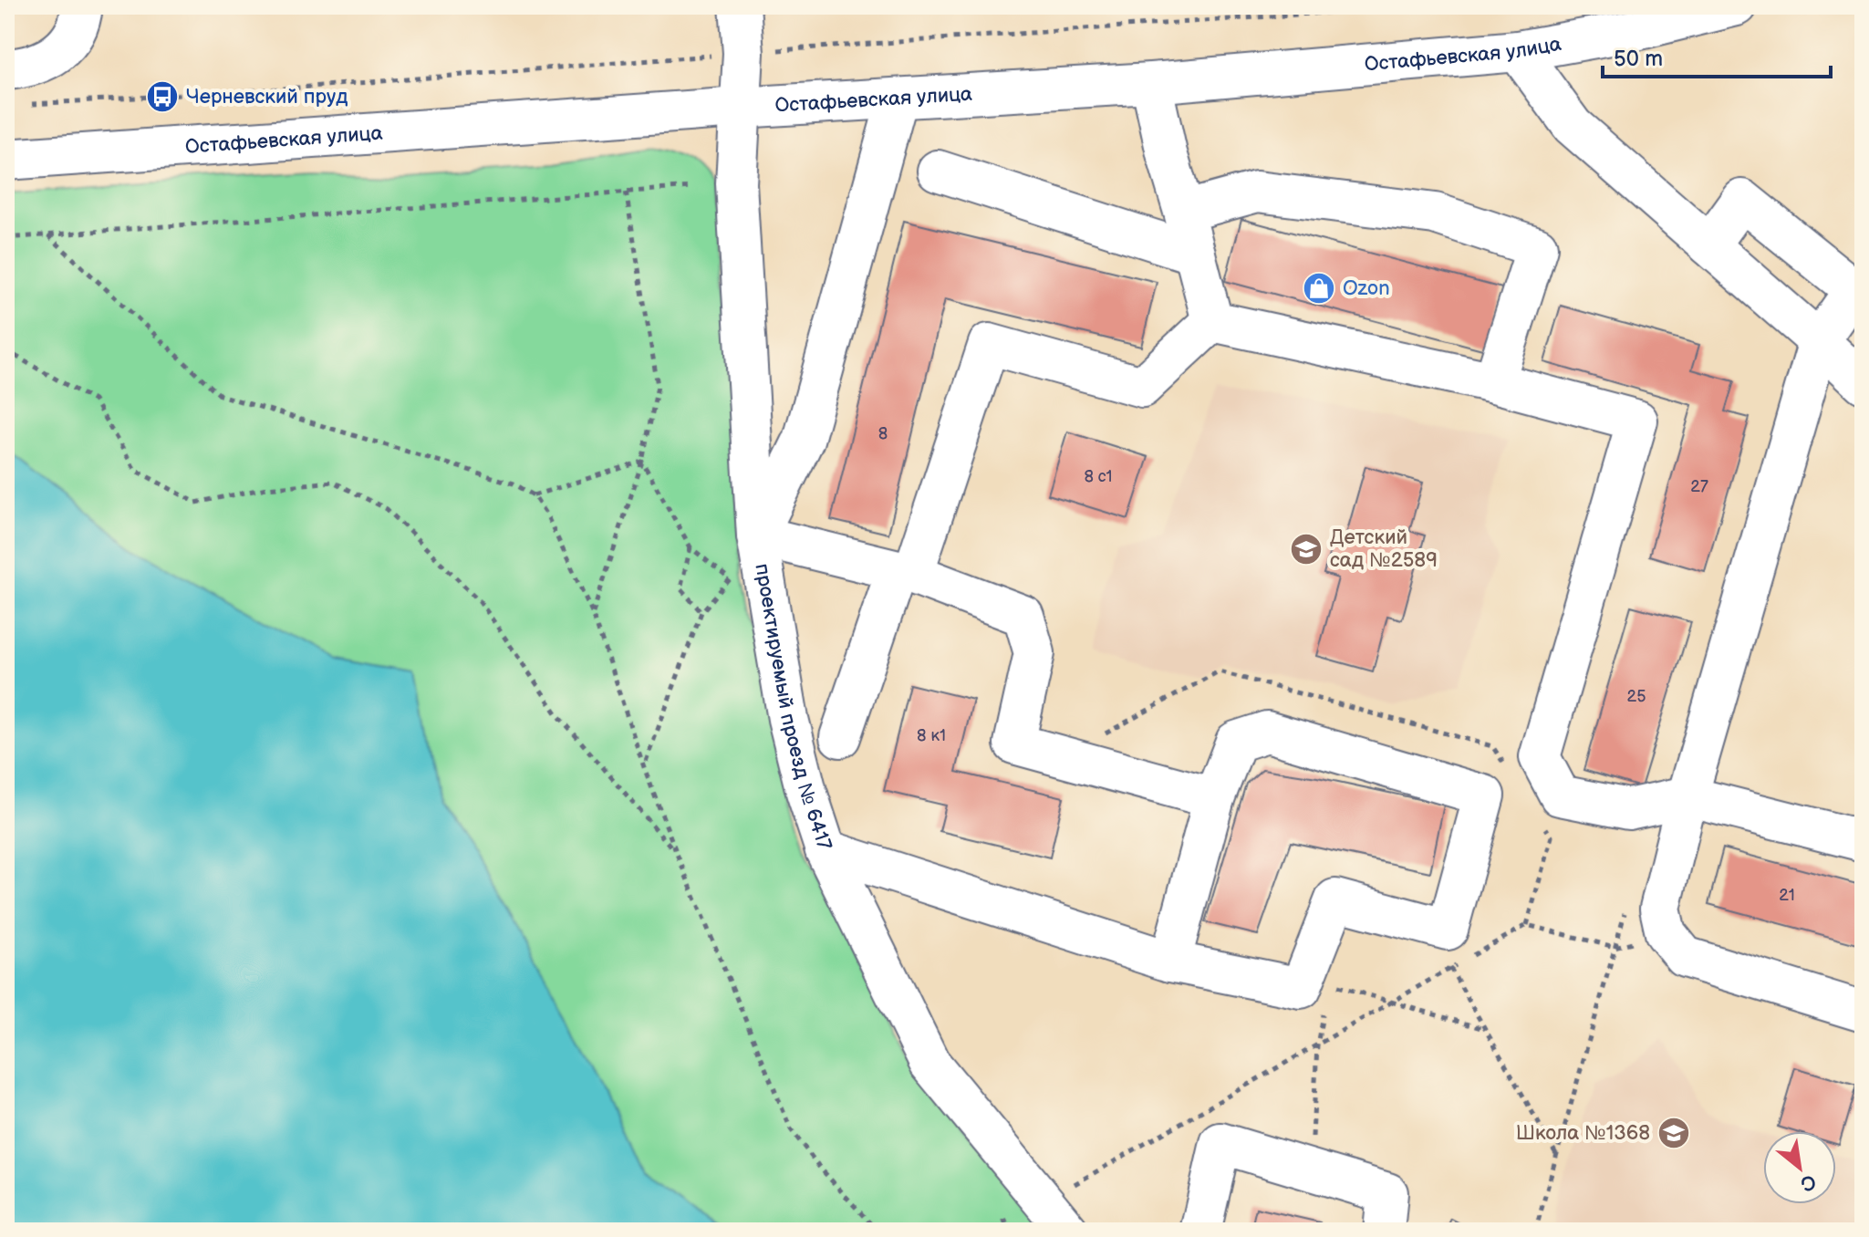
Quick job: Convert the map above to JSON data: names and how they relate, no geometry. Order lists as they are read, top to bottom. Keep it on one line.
{"streets":{"street":["Остафьевская улица","проектируемый проезд № 6417"]},"crossings":[["Остафьевская улица","проектируемый проезд № 6417"]],"places":{"bus stop":["Черневский пруд"],"shop":["Ozon"],"school or university":["Детский сад №2589","Школа №1368"]},"house_numbers":["8","8 с1","27","25","8 к1","21"],"scale_bar":"50 m","north":"bottom right"}
